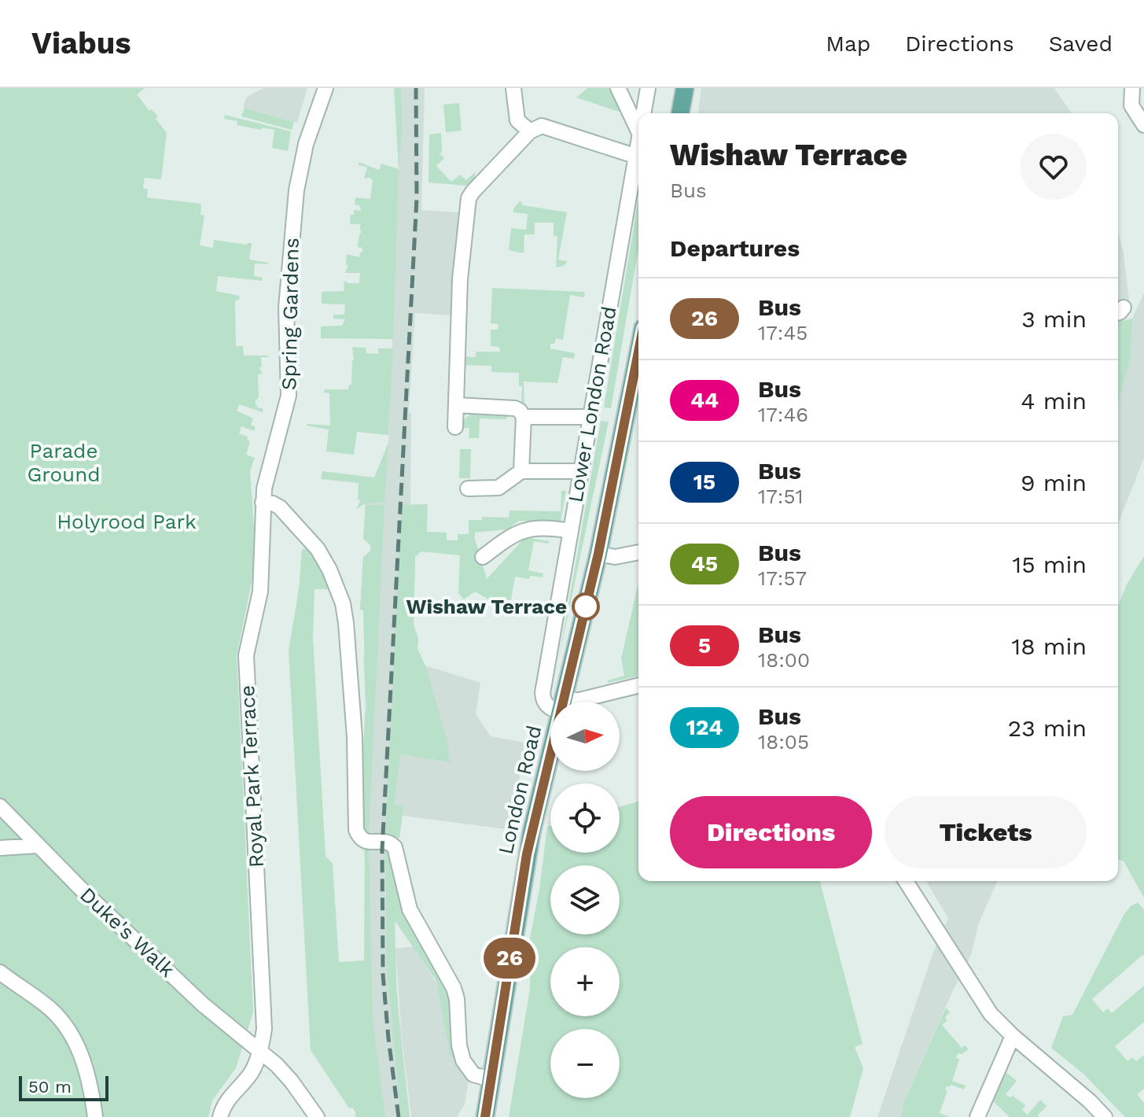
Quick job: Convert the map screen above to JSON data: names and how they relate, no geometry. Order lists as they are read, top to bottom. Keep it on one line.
{"streets":{"main road":["London Road"],"street":["Spring Gardens","Lower London Road","Royal Park Terrace","Duke's Walk"]},"crossings":[["Spring Gardens","Royal Park Terrace"],["Royal Park Terrace","Duke's Walk"]],"parks":["Parade Ground","Holyrood Park"],"places":["Wishaw Terrace"],"lines":["bus line 26"],"scale_bar":"50 m","north":"right","page":{"header":"Viabus","nav":["Map","Directions","Saved"],"on_map":"26","heading":[["Wishaw Terrace","Bus"],"Departures"],"list":[{"mark":"26","name":"Bus","note":"17:45","value":"3 min"},{"mark":"44","name":"Bus","note":"17:46","value":"4 min"},{"mark":"15","name":"Bus","note":"17:51","value":"9 min"},{"mark":"45","name":"Bus","note":"17:57","value":"15 min"},{"mark":"5","name":"Bus","note":"18:00","value":"18 min"},{"mark":"124","name":"Bus","note":"18:05","value":"23 min"}],"map_buttons":["+","−"],"buttons":["Directions","Tickets"],"scale":"50 m"}}
